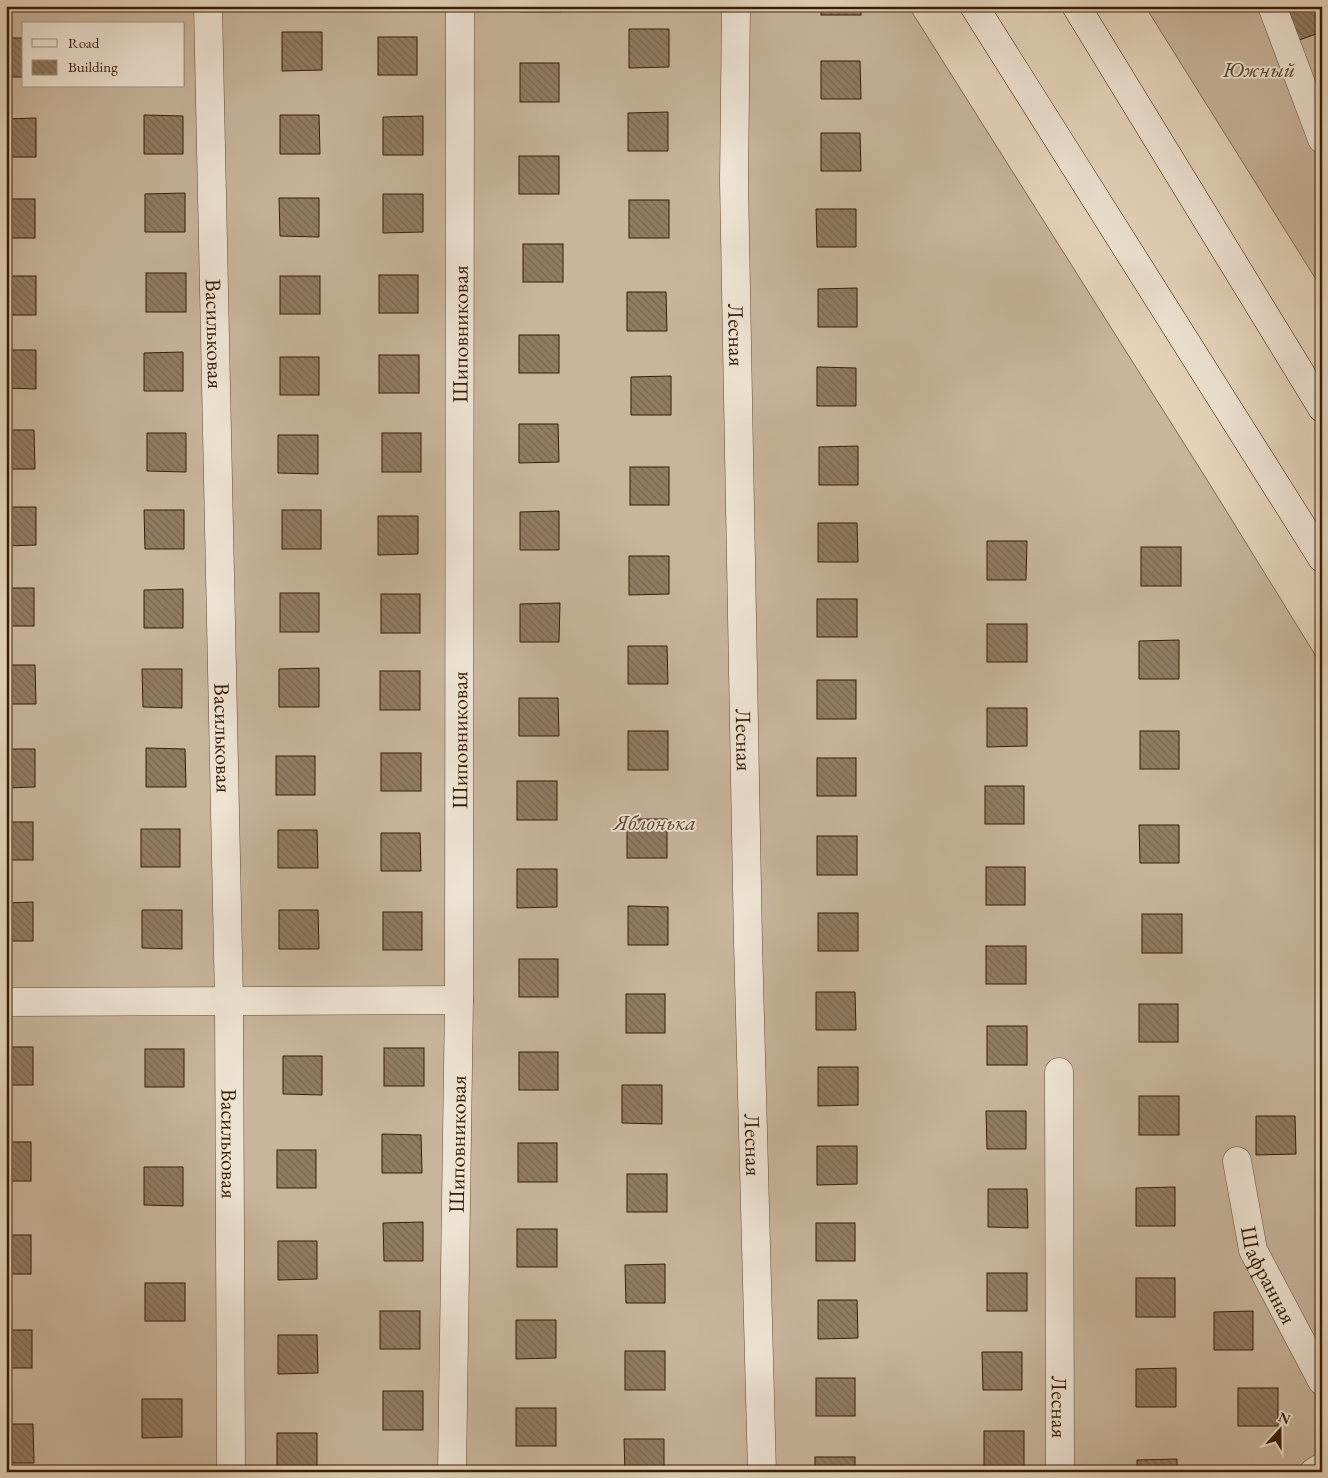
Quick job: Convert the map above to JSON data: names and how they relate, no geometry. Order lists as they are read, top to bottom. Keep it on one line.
{"streets":{"street":["Васильковая","Шиповниковая","Лесная","Шафранная"]},"parks":["Южный","Яблонька"],"legend":["Road","Building"],"north":"top"}
